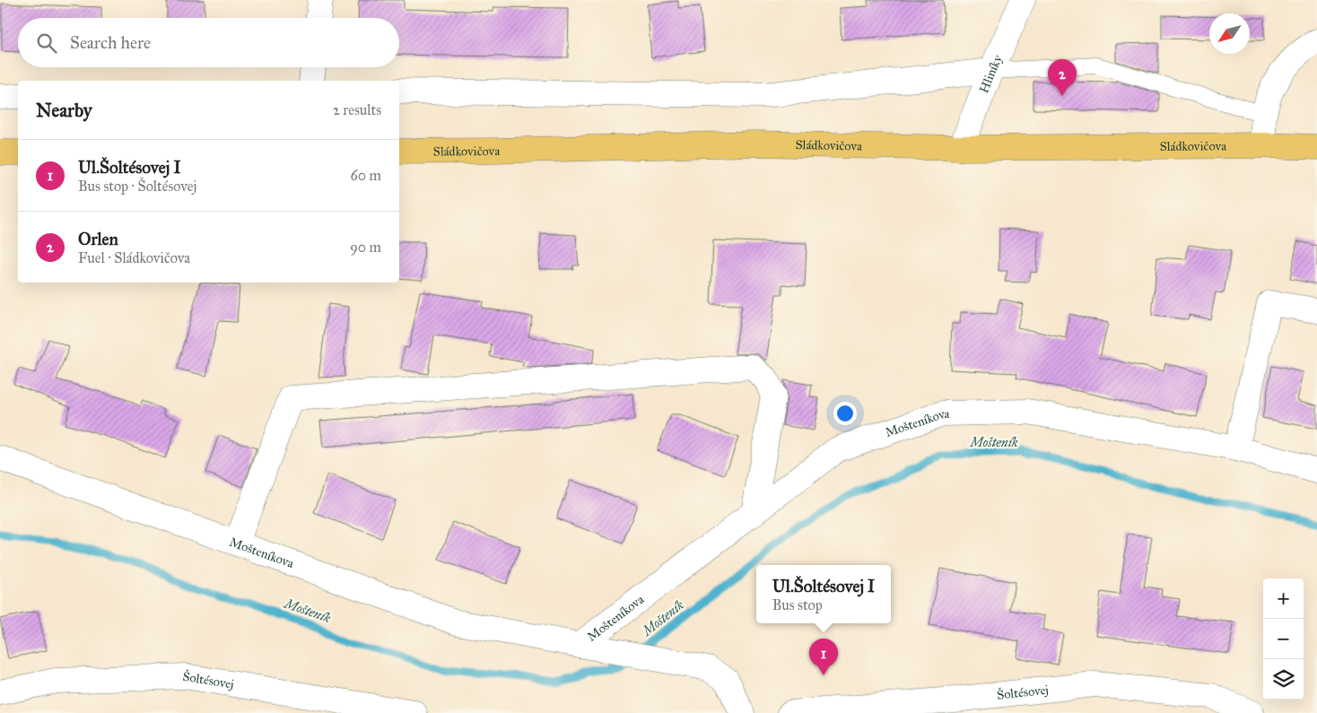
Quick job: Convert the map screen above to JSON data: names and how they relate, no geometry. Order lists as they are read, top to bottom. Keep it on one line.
{"streets":{"main road":["Sládkovičova"],"street":["Hliníky","Mošteníkova","Šoltésovej"]},"crossings":[["Hliníky","Sládkovičova"]],"water":["Mošteník"],"north":"bottom left","page":{"search":"Search here","pins":["2","1"],"heading":["Nearby","2 results"],"list":[{"mark":"1","name":"Ul.Šoltésovej I","note":"Bus stop · Šoltésovej","value":"60 m"},{"mark":"2","name":"Orlen","note":"Fuel · Sládkovičova","value":"90 m"}],"popup":["Ul.Šoltésovej I","Bus stop"],"map_buttons":["+","−"]}}
